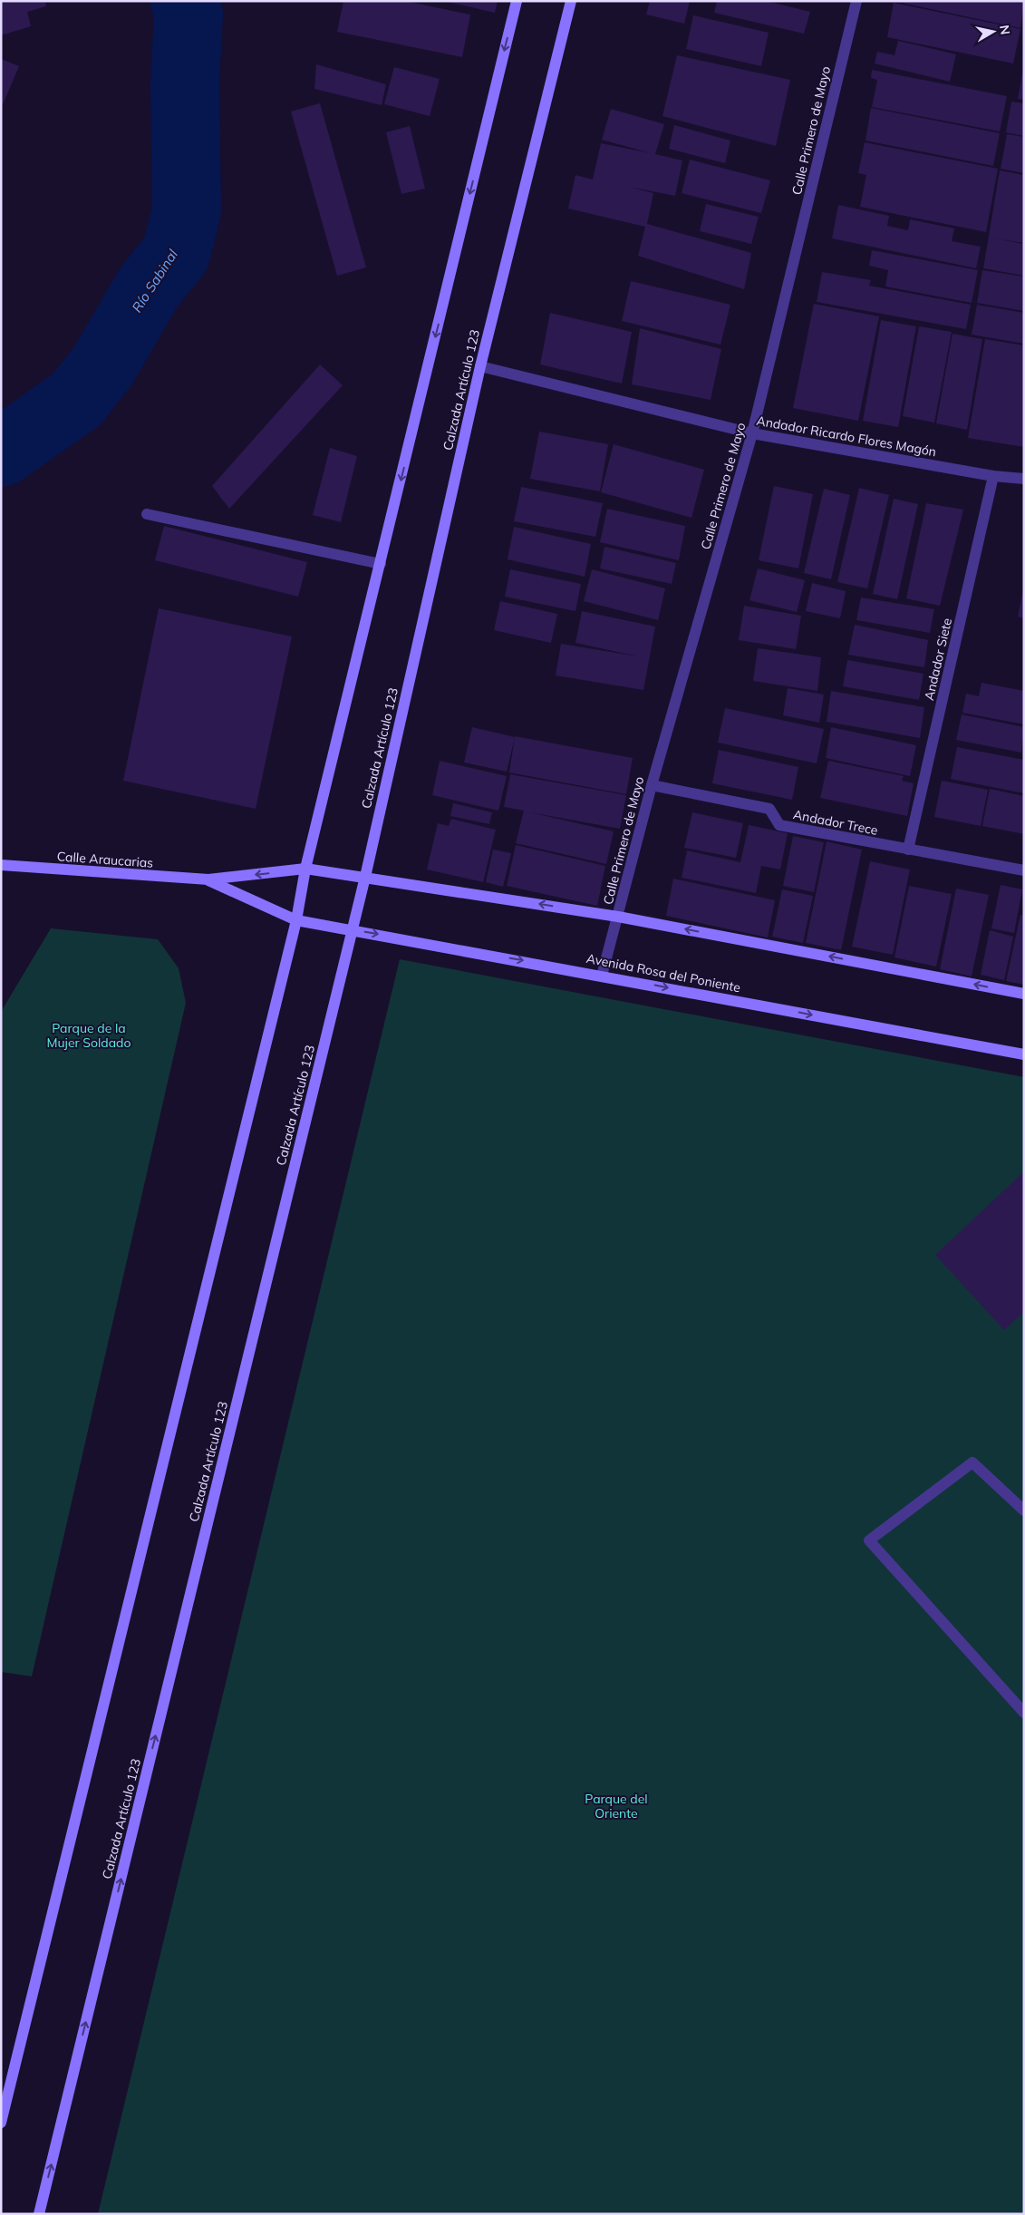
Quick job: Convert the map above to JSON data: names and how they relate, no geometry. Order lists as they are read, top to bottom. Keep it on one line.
{"streets":{"main road":["Calzada Artículo 123","Calle Araucarias","Avenida Rosa del Poniente"],"street":["Calle Primero de Mayo","Andador Ricardo Flores Magón","Andador Siete","Andador Trece"]},"crossings":[["Calle Primero de Mayo","Andador Ricardo Flores Magón"],["Calle Primero de Mayo","Andador Trece"],["Calle Primero de Mayo","Avenida Rosa del Poniente"],["Calzada Artículo 123","Andador Ricardo Flores Magón"],["Calzada Artículo 123","Avenida Rosa del Poniente"],["Andador Ricardo Flores Magón","Andador Siete"],["Andador Siete","Andador Trece"],["Calle Araucarias","Avenida Rosa del Poniente"]],"water":["Río Sabinal"],"parks":["Parque de la Mujer Soldado","Parque del Oriente"],"north":"right"}
